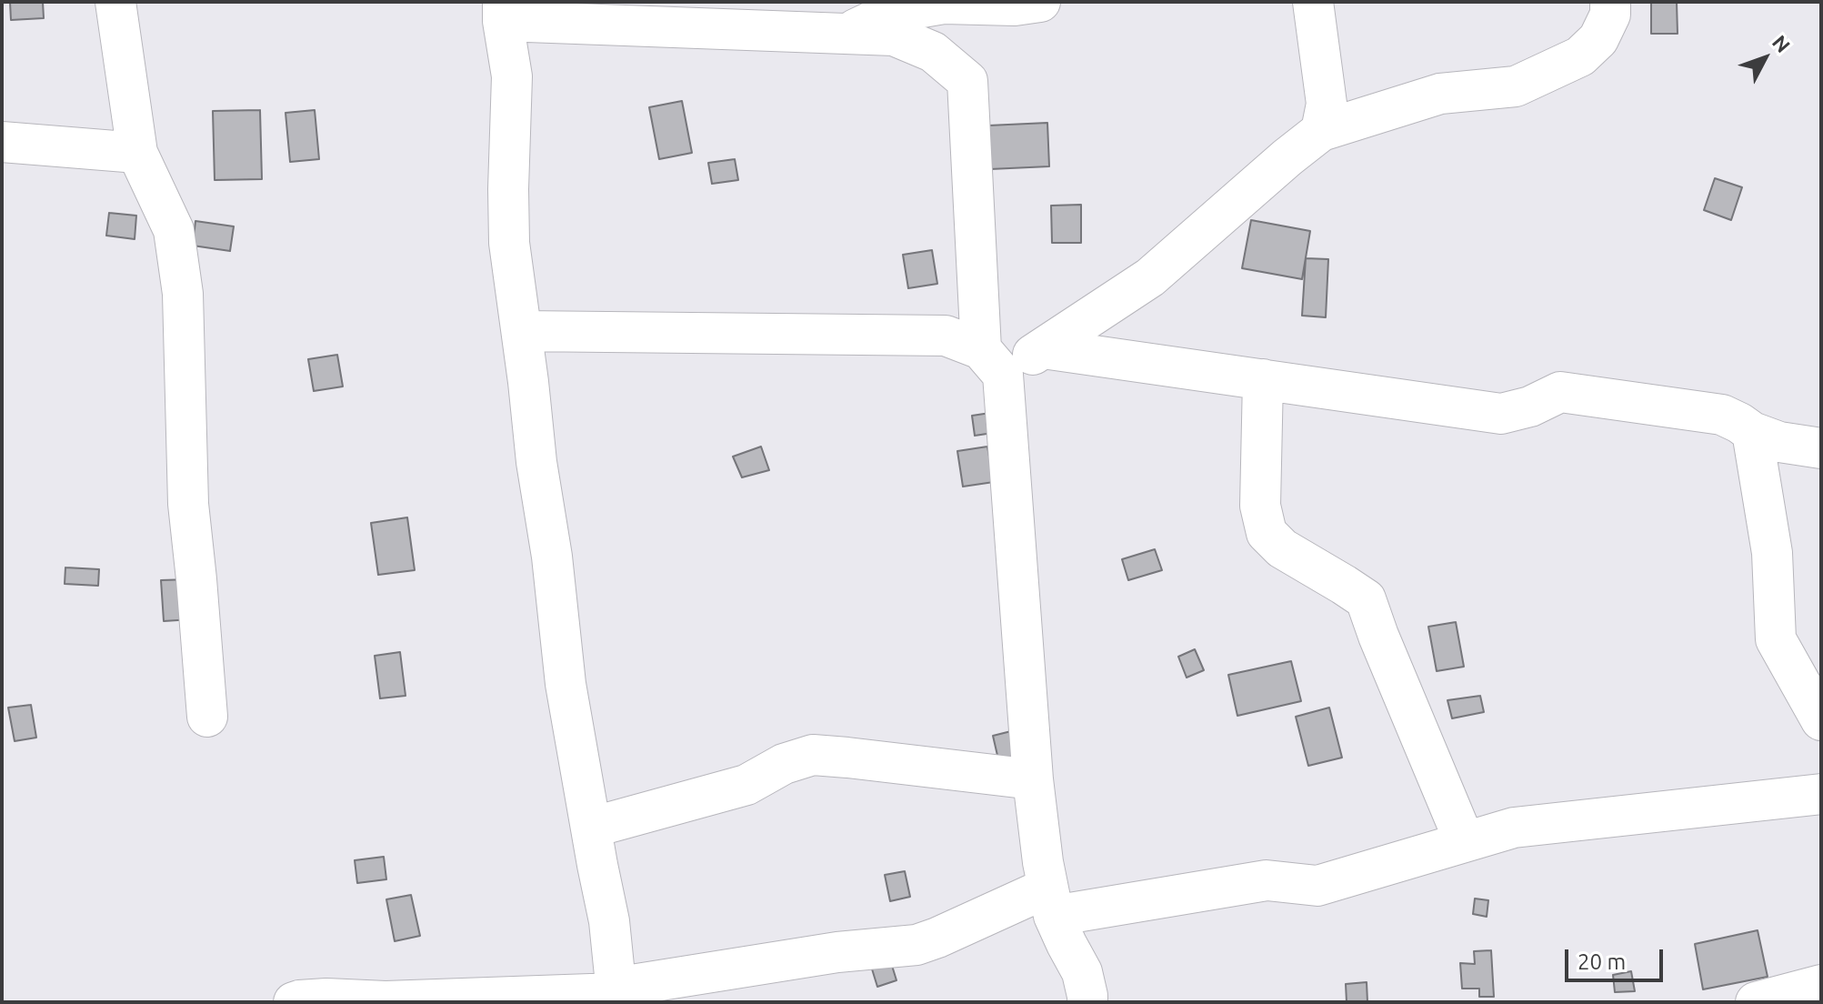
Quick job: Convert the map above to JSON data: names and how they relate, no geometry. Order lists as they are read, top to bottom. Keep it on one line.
{"scale_bar":"20 m","north":"top right"}
